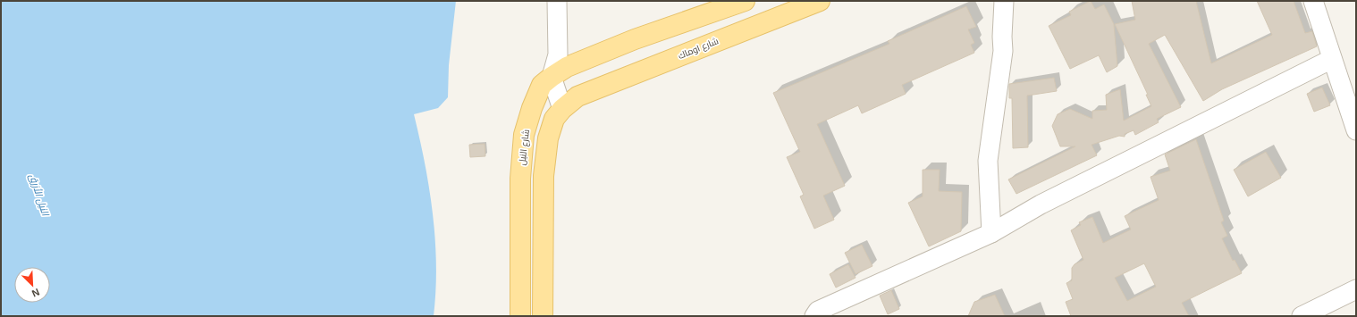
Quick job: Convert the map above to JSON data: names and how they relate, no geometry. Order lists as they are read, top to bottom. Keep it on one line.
{"streets":{"main road":["شارع اوماك","شارع النيل"]},"water":["النيل الأزرق"],"north":"bottom right"}
